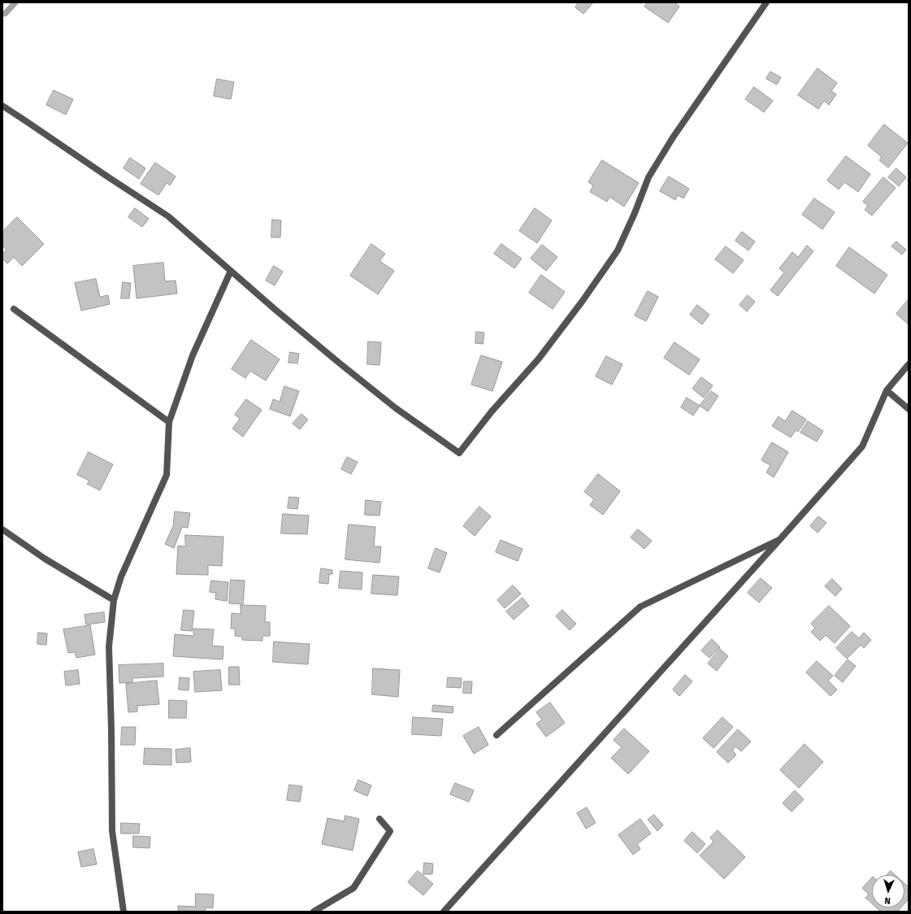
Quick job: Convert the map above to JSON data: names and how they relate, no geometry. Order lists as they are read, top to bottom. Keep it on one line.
{"north":"bottom"}
